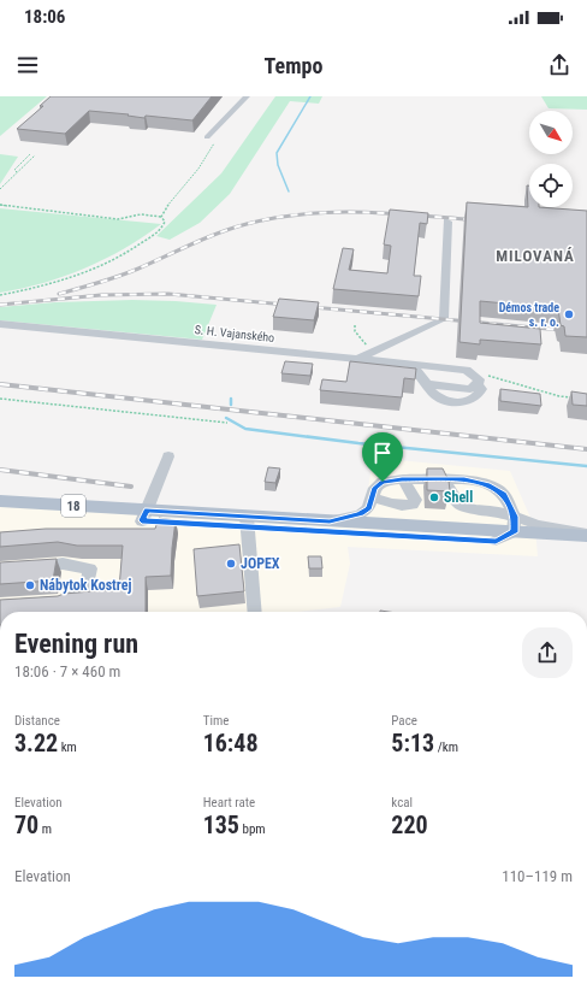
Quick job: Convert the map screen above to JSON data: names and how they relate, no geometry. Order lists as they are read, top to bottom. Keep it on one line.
{"streets":{"main road":["18"],"street":["S. H. Vajanského"]},"districts":["MILOVANÁ"],"places":["Démos trade s. r. o.","Shell","JOPEX","Nábytok Kostrej"],"north":"bottom right","page":{"status":"18:06","header":"Tempo","heading":["Evening run","18:06 · 7 × 460 m"],"stats":[["Distance","3.22 km"],["Time","16:48"],["Pace","5:13 /km"],["Elevation","70 m"],["Heart rate","135 bpm"],["kcal","220"]],"chart":["Elevation","110–119 m"]}}
